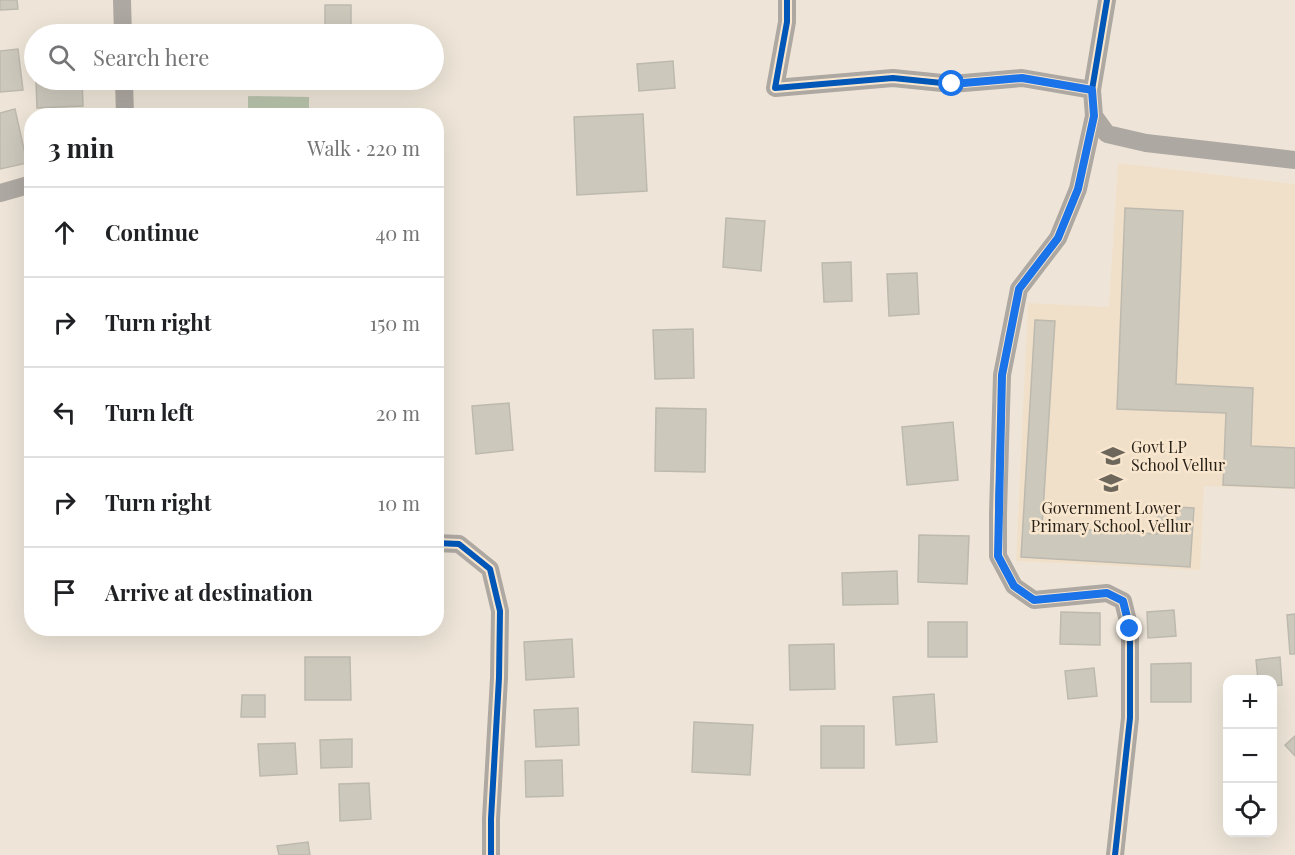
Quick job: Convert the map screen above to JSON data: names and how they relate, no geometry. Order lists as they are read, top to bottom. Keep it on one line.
{"places":{"school or university":["Govt LP School Vellur","Government Lower Primary School, Vellur"]},"page":{"search":"Search here","heading":["3 min","Walk · 220 m"],"list":[["Continue","40 m"],["Turn right","150 m"],["Turn left","20 m"],["Turn right","10 m"],"Arrive at destination"],"map_buttons":["+","−"]}}
